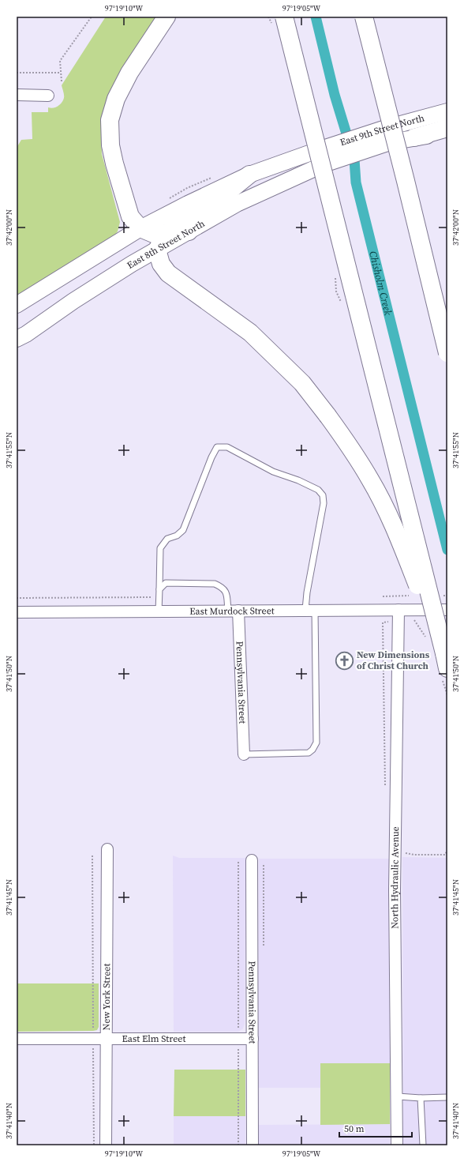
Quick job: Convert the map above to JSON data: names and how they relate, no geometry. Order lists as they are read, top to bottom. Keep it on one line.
{"streets":{"street":["East 9th Street North","East 8th Street North","East Murdock Street","Pennsylvania Street","North Hydraulic Avenue","New York Street","East Elm Street"]},"crossings":[["East 9th Street North","East 8th Street North"],["East Murdock Street","Pennsylvania Street"],["East Murdock Street","North Hydraulic Avenue"],["Pennsylvania Street","East Elm Street"],["New York Street","East Elm Street"]],"water":["Chisholm Creek"],"places":{"church":["New Dimensions of Christ Church"]},"scale_bar":"50 m","coordinates":["97°19'10\"W","97°19'05\"W","37°42'00\"N","37°41'55\"N","37°41'50\"N","37°41'45\"N","37°41'40\"N"]}
